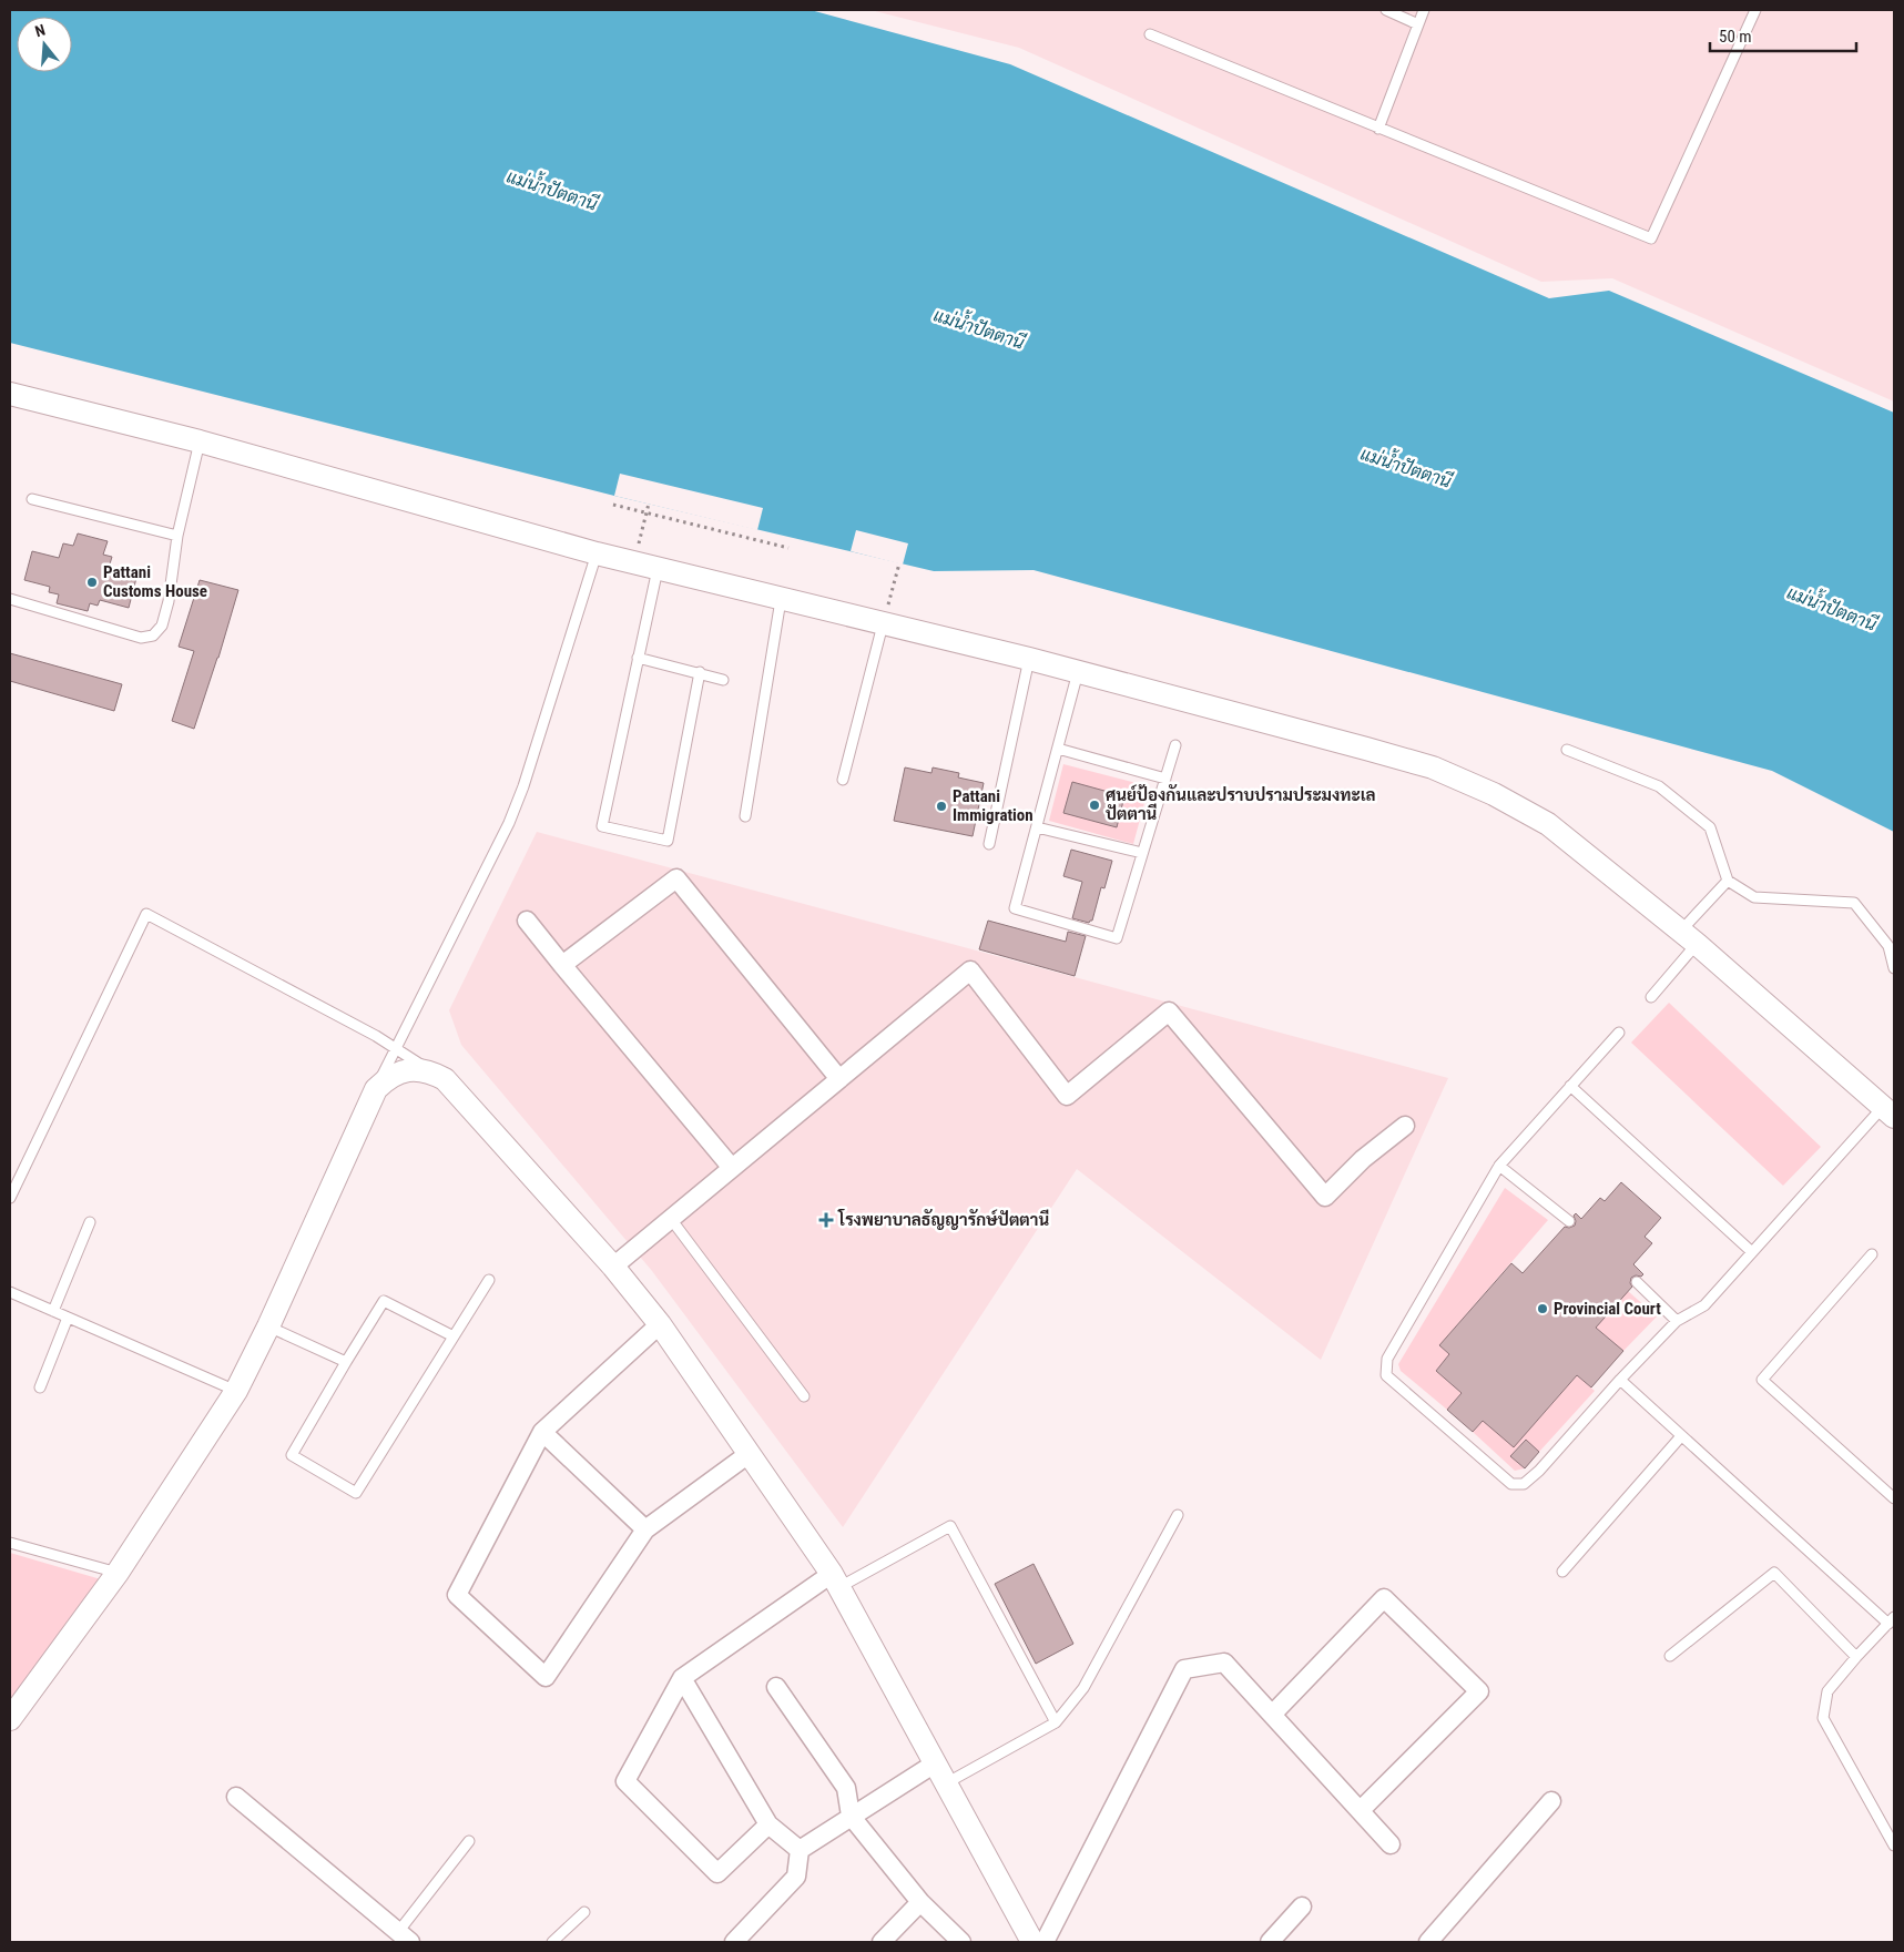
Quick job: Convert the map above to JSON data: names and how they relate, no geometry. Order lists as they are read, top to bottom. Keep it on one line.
{"water":["แม่น้ำปัตตานี"],"places":{"other":["Pattani Customs House","ศูนย์ป้องกันและปราบปรามประมงทะเล ปัตตานี","Pattani Immigration","Provincial Court"],"health":["โรงพยาบาลธัญญารักษ์ปัตตานี"]},"scale_bar":"50 m","north":"top"}
